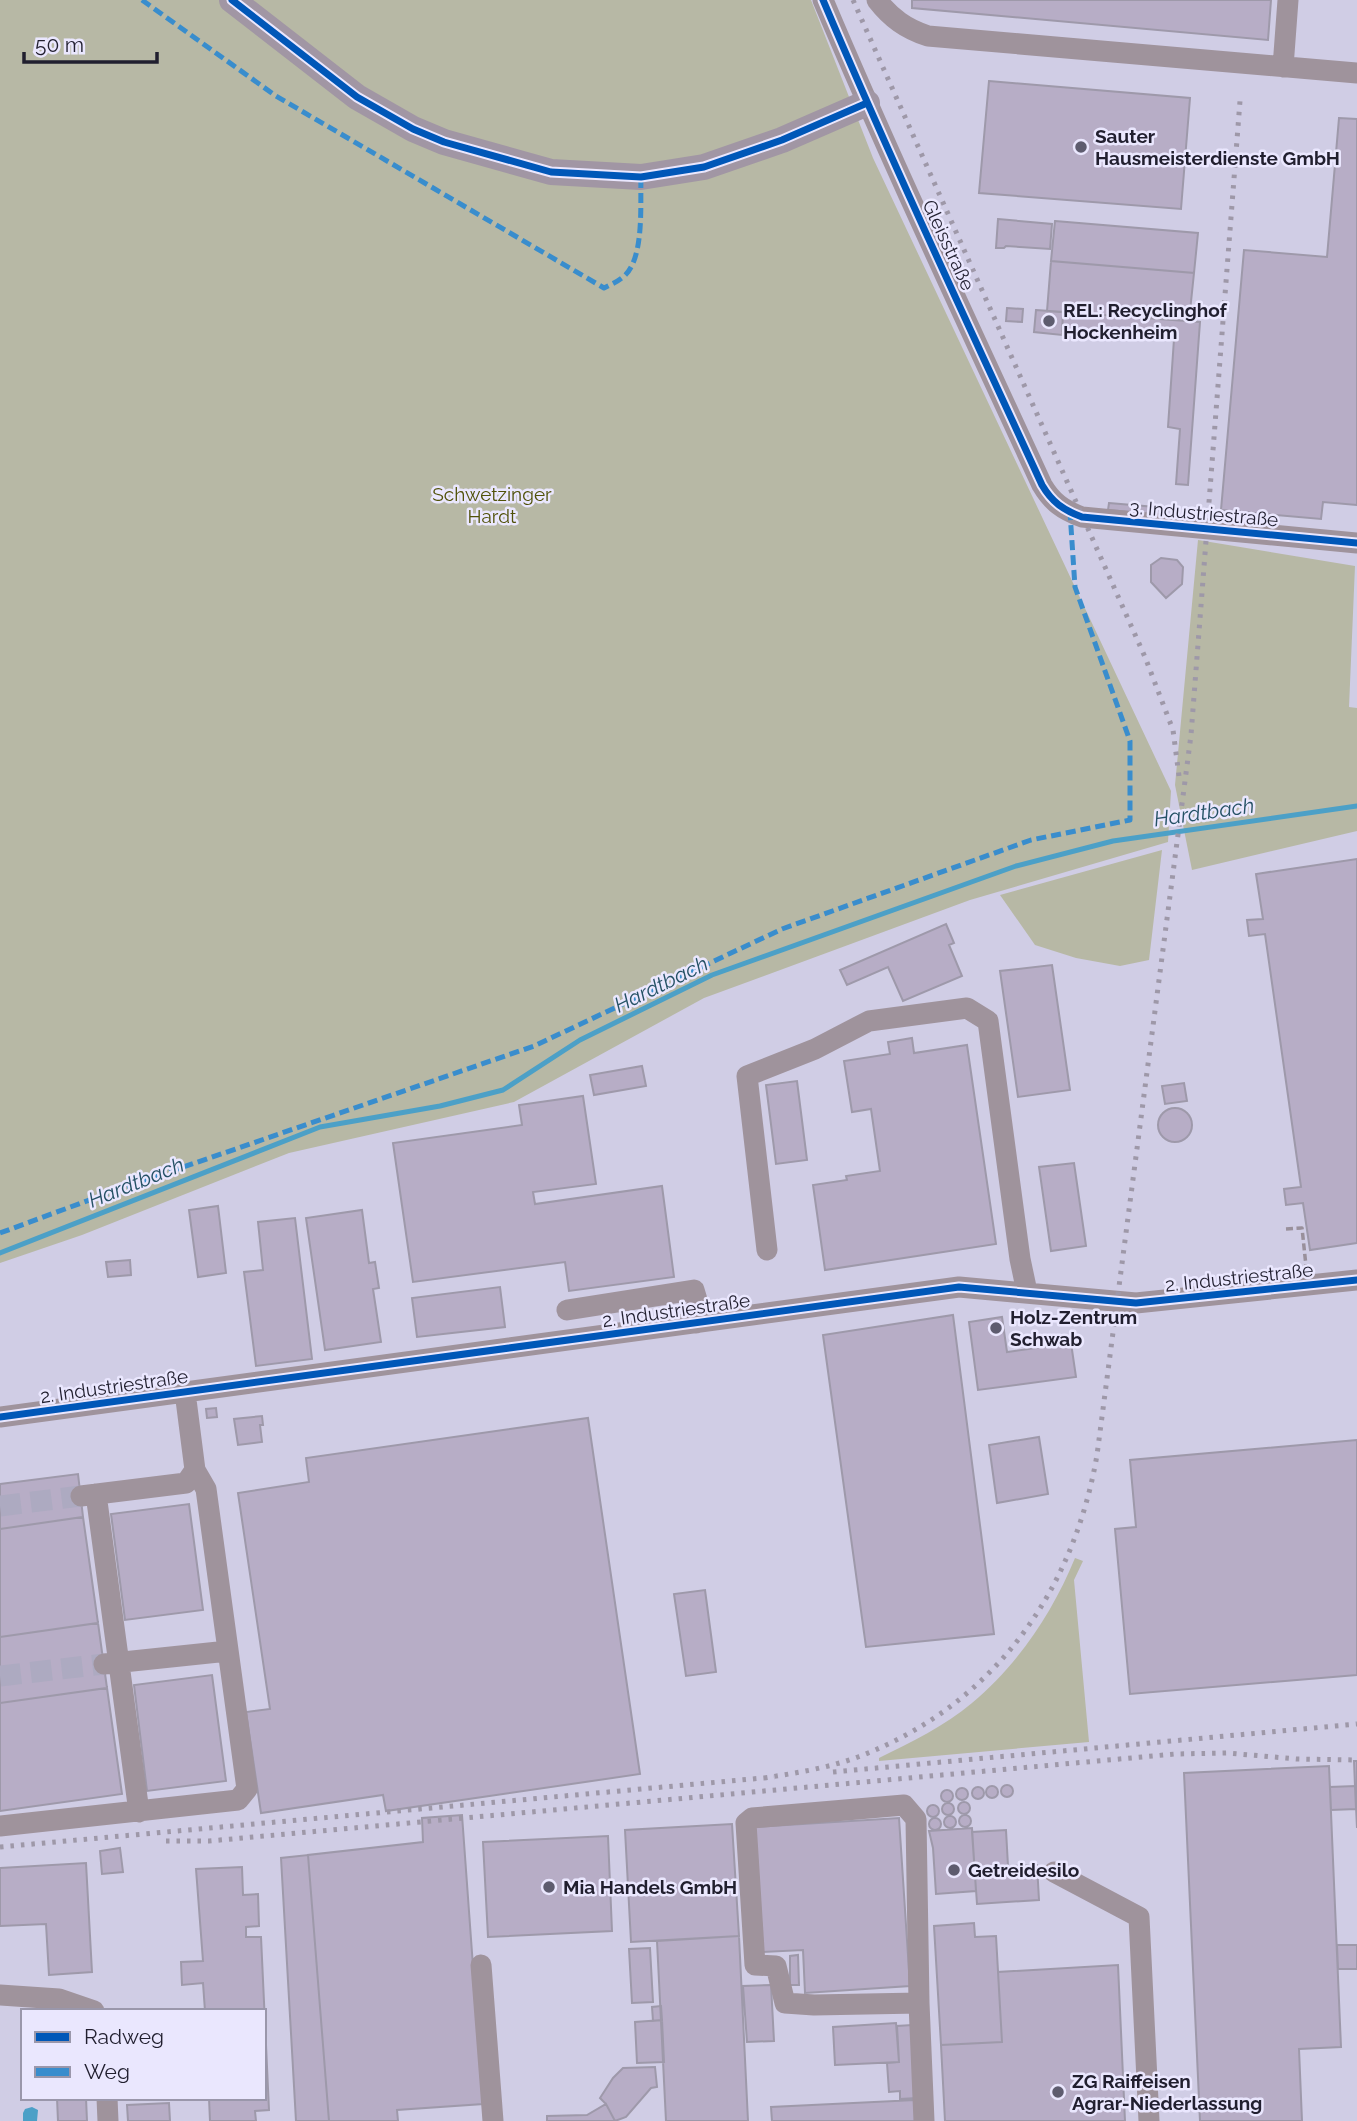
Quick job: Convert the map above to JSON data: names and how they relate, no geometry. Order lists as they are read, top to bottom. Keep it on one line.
{"streets":{"street":["Gleisstraße","3. Industriestraße","2. Industriestraße"]},"crossings":[["Gleisstraße","3. Industriestraße"]],"water":["Hardtbach"],"parks":["Schwetzinger Hardt"],"places":["Sauter Hausmeisterdienste GmbH","REL: Recyclinghof Hockenheim","Holz-Zentrum Schwab","Getreidesilo","Mia Handels GmbH","ZG Raiffeisen Agrar-Niederlassung"],"legend":["Radweg","Weg"],"scale_bar":"50 m"}
